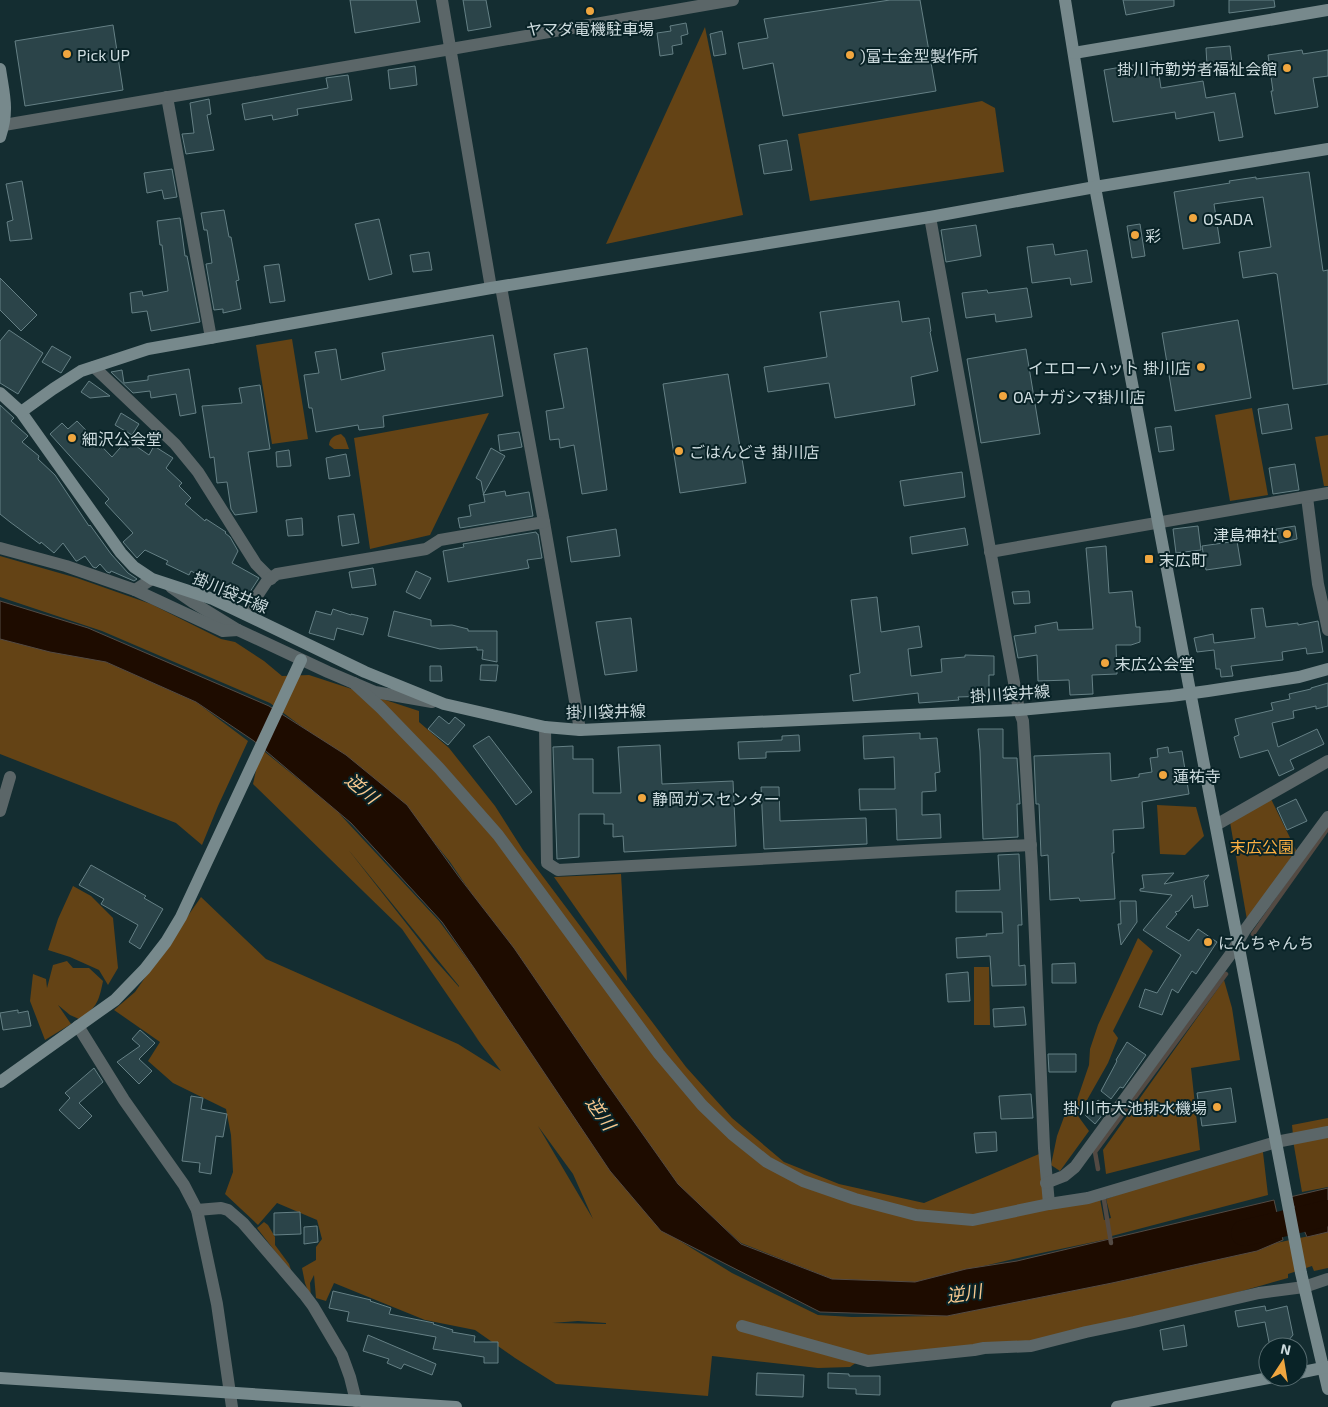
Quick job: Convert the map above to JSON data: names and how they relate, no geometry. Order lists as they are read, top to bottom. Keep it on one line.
{"streets":{"street":["掛川袋井線"]},"water":["逆川"],"parks":["末広公園"],"places":{"other":["ヤマダ電機駐車場","Pick UP",")富士金型製作所","掛川市勤労者福祉会館","OSADA","彩","イエローハット 掛川店","OAナガシマ掛川店","細沢公会堂","ごはんどき 掛川店","津島神社","末広公会堂","蓮祐寺","静岡ガスセンター","にんちゃんち","掛川市大池排水機場"],"transit":["末広町"]},"north":"top"}
